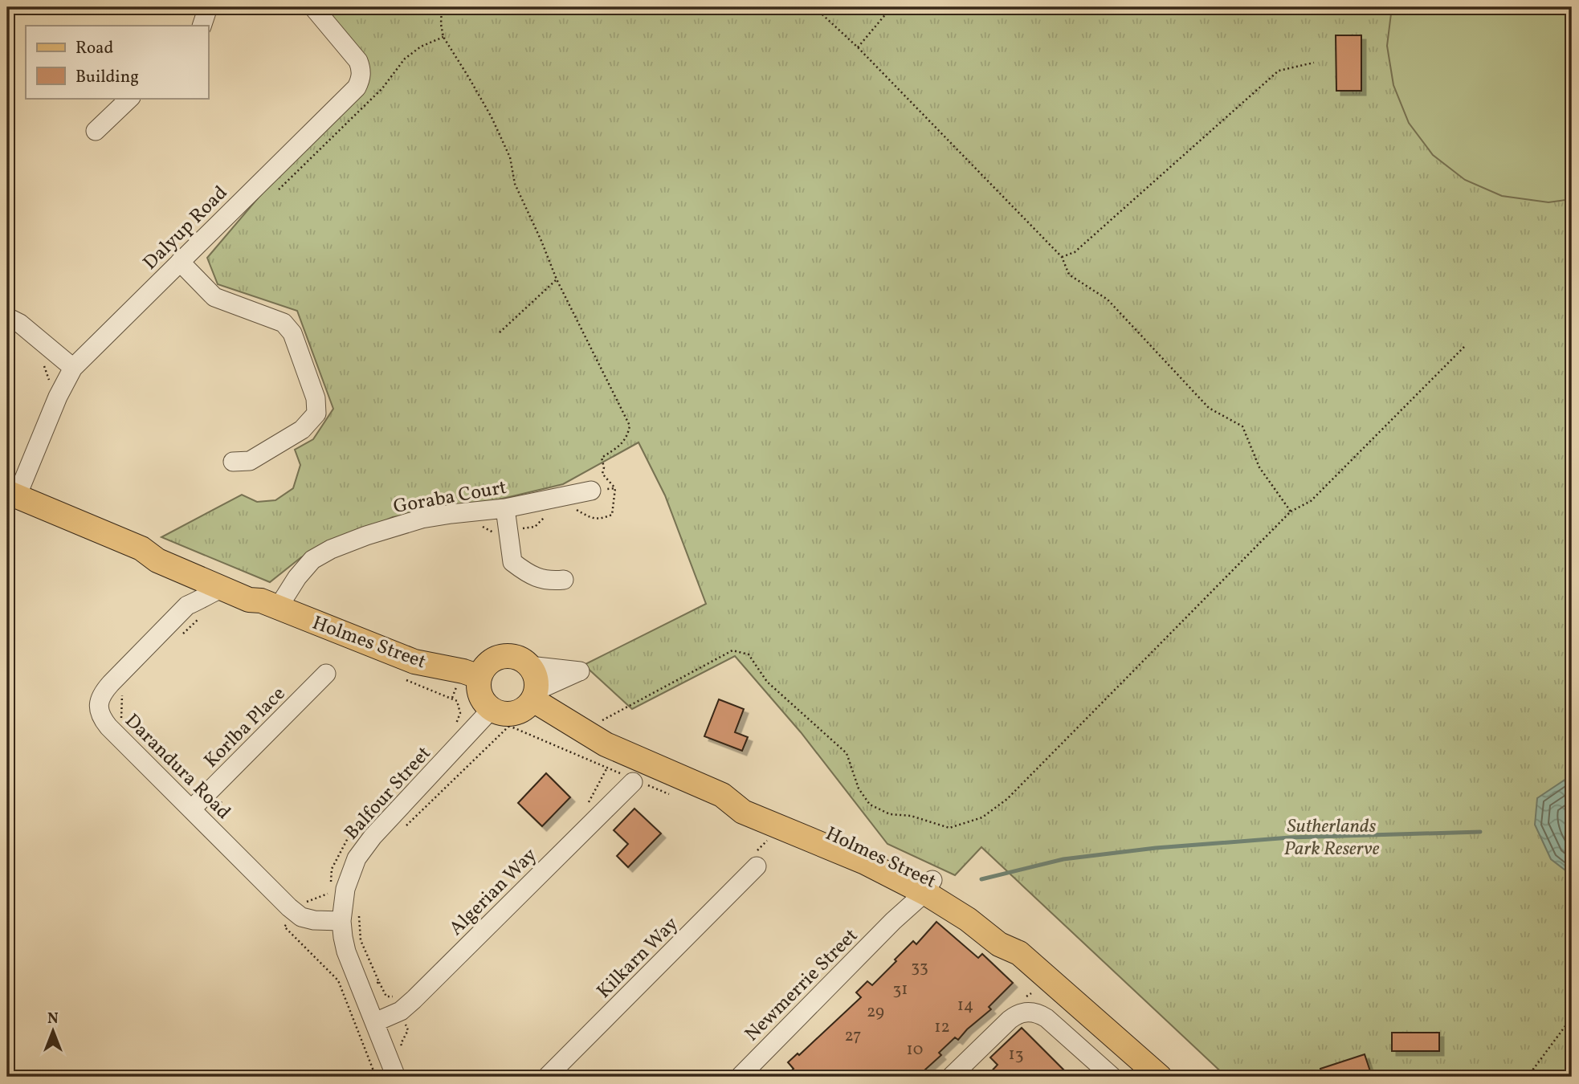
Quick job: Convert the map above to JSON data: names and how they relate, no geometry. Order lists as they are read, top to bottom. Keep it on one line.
{"streets":{"main road":["Holmes Street"],"street":["Dalyup Road","Goraba Court","Korlba Place","Darandura Road","Balfour Street","Algerian Way","Kilkarn Way","Newmerrie Street"]},"crossings":[["Dalyup Road","Holmes Street"],["Goraba Court","Holmes Street"],["Holmes Street","Darandura Road"],["Holmes Street","Balfour Street"],["Holmes Street","Newmerrie Street"],["Korlba Place","Darandura Road"],["Darandura Road","Balfour Street"],["Balfour Street","Algerian Way"]],"parks":["Sutherlands Park Reserve"],"house_numbers":["33","31","14","29","12","27","10","13"],"legend":["Road","Building"],"north":"top"}
